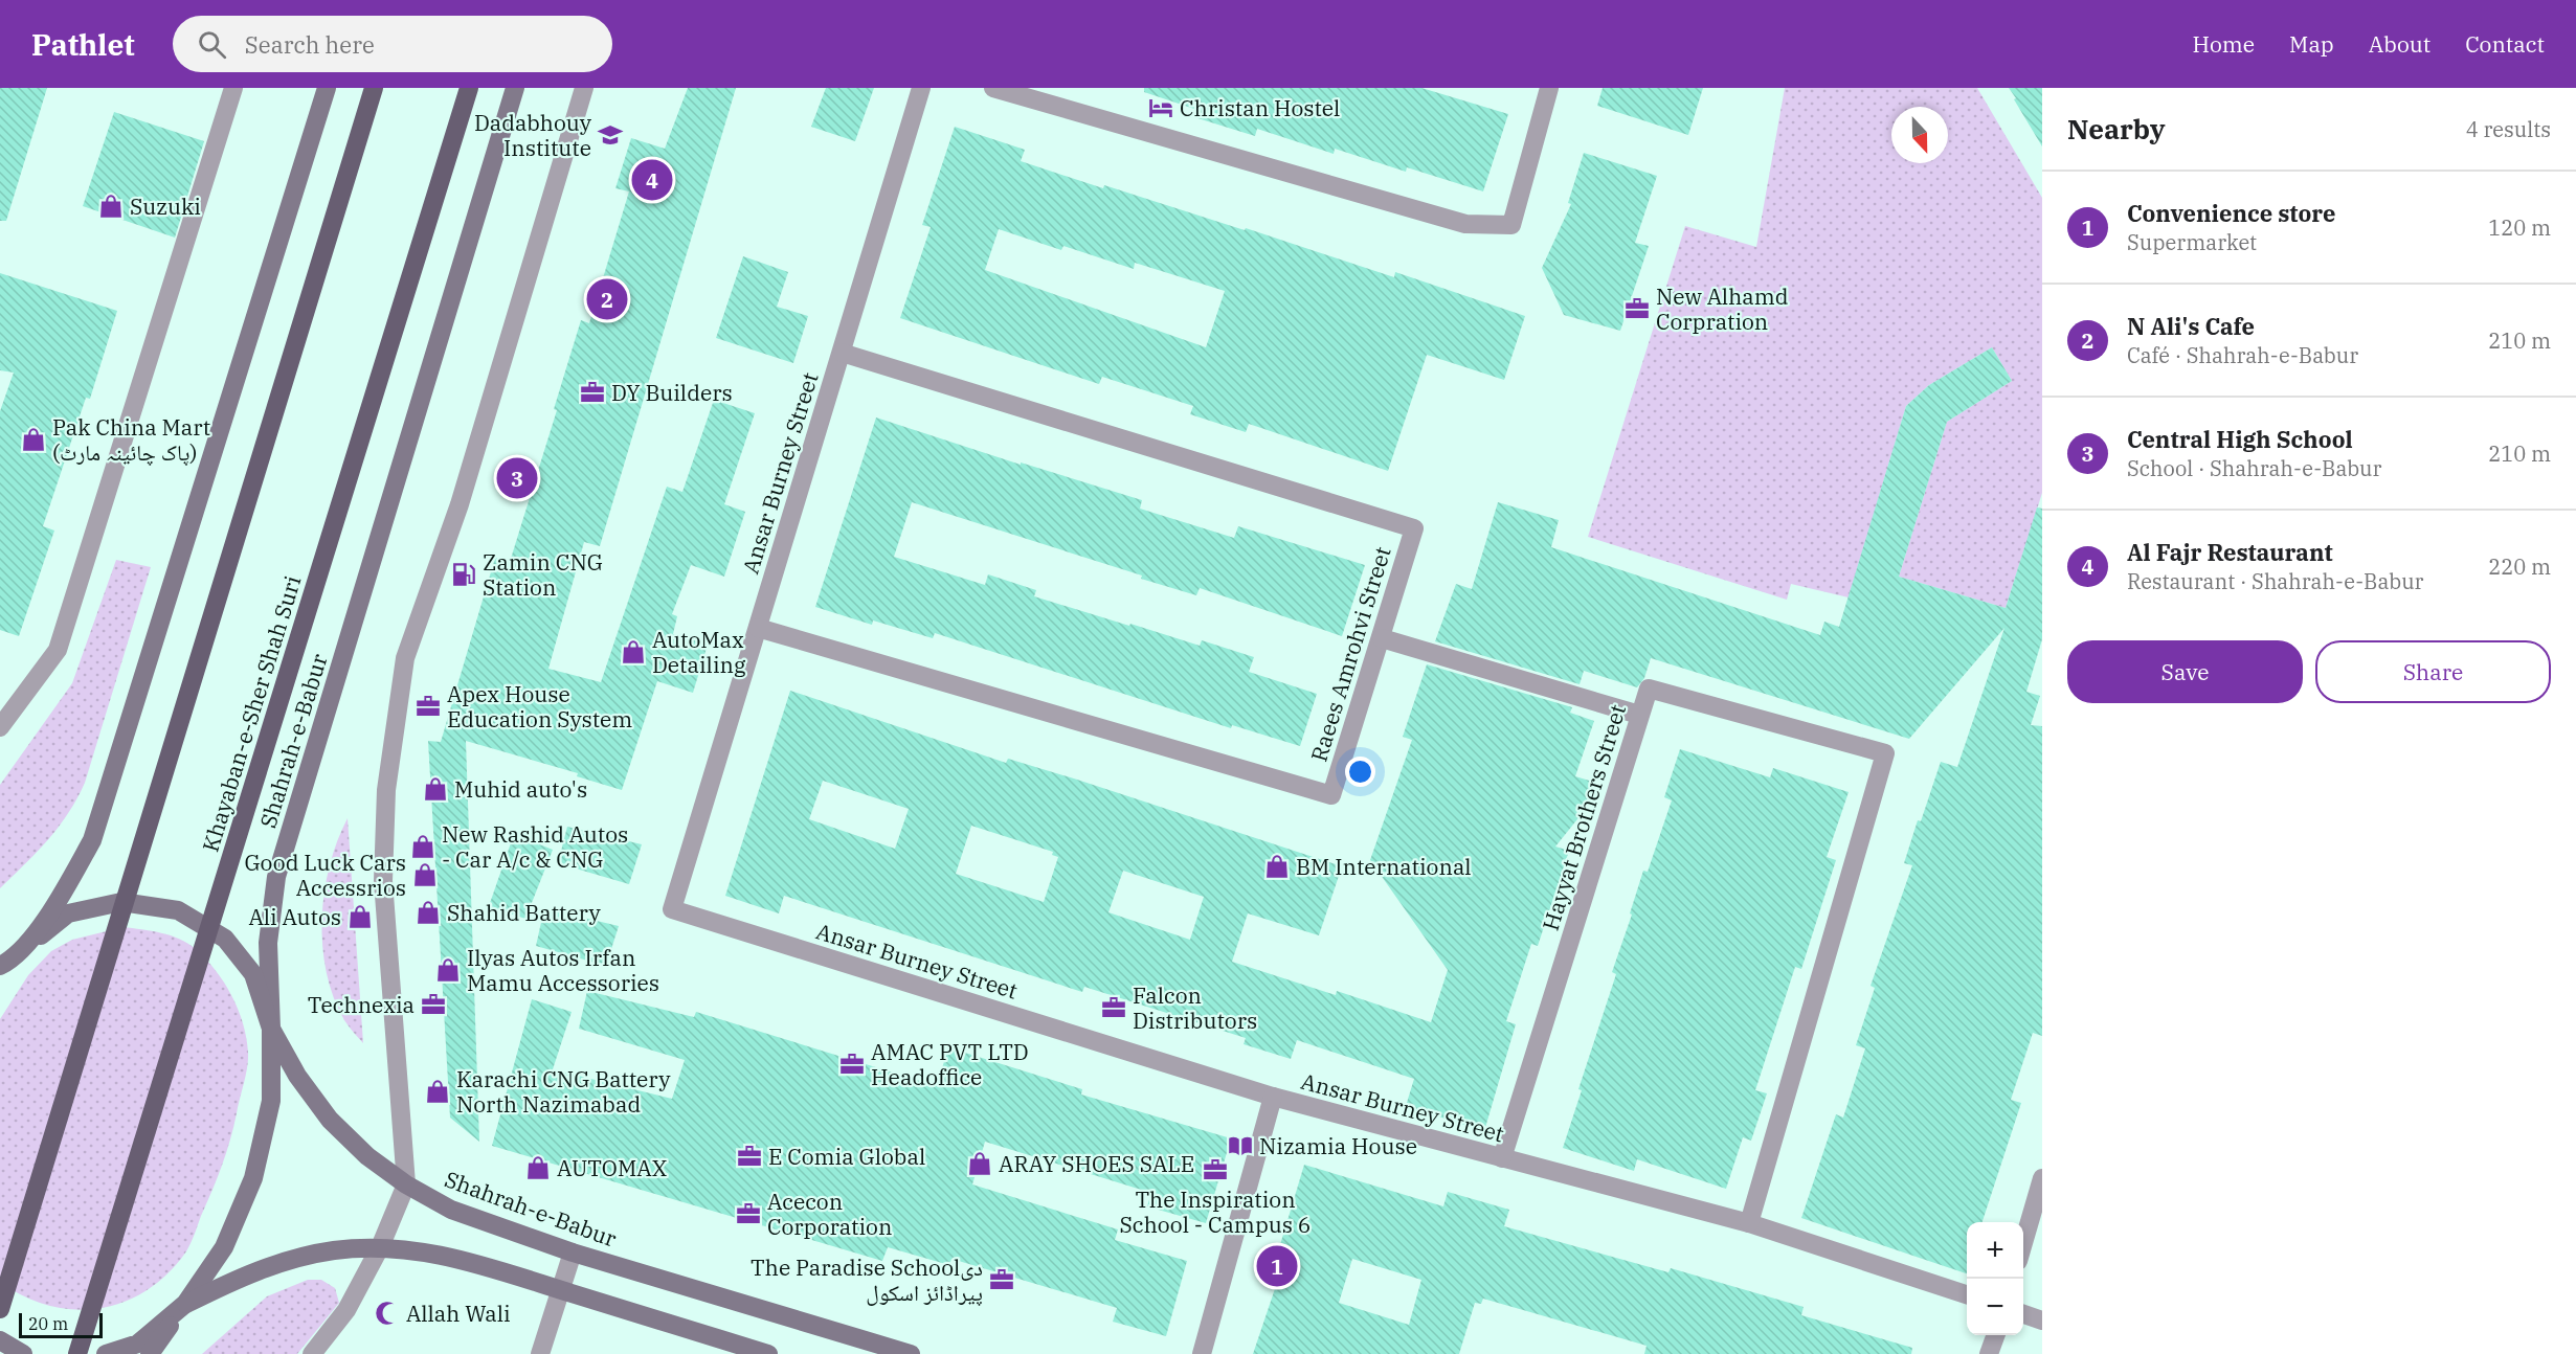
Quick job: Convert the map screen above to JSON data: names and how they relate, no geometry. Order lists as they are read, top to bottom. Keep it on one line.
{"streets":{"main road":["Khayaban-e-Sher Shah Suri","Shahrah-e-Babur"],"street":["Ansar Burney Street","Raees Amrohvi Street","Hayyat Brothers Street"]},"crossings":[["Ansar Burney Street","Raees Amrohvi Street"],["Ansar Burney Street","Hayyat Brothers Street"]],"places":{"hotel":["Christan Hostel"],"school or university":["Dadabhouy Institute"],"shop":["Suzuki","Pak China Mart (پاک چائینہ مارٹ)","AutoMax Detailing","Muhid auto's","New Rashid Autos - Car A/c & CNG","BM International","Good Luck Cars Accessrios","Shahid Battery","Ali Autos","Ilyas Autos Irfan Mamu Accessories","Karachi CNG Battery North Nazimabad","ARAY SHOES SALE","AUTOMAX"],"office":["New Alhamd Corpration","DY Builders","Apex House Education System","Technexia","Falcon Distributors","AMAC PVT LTD Headoffice","E Comia Global","The Inspiration School - Campus 6","Acecon Corporation","The Paradise Schoolدی پیراڈائز اسکول"],"fuel station":["Zamin CNG Station"],"library":["Nizamia House"],"mosque":["Allah Wali"]},"scale_bar":"20 m","north":"bottom","page":{"header":"Pathlet","search":"Search here","nav":["Home","Map","About","Contact"],"heading":["Nearby","4 results"],"pins":["4","2","3","1"],"list":[{"mark":"1","name":"Convenience store","note":"Supermarket","value":"120 m"},{"mark":"2","name":"N Ali's Cafe","note":"Café · Shahrah-e-Babur","value":"210 m"},{"mark":"3","name":"Central High School","note":"School · Shahrah-e-Babur","value":"210 m"},{"mark":"4","name":"Al Fajr Restaurant","note":"Restaurant · Shahrah-e-Babur","value":"220 m"}],"buttons":["Save","Share"],"map_buttons":["+","−"],"scale":"20 m"}}
